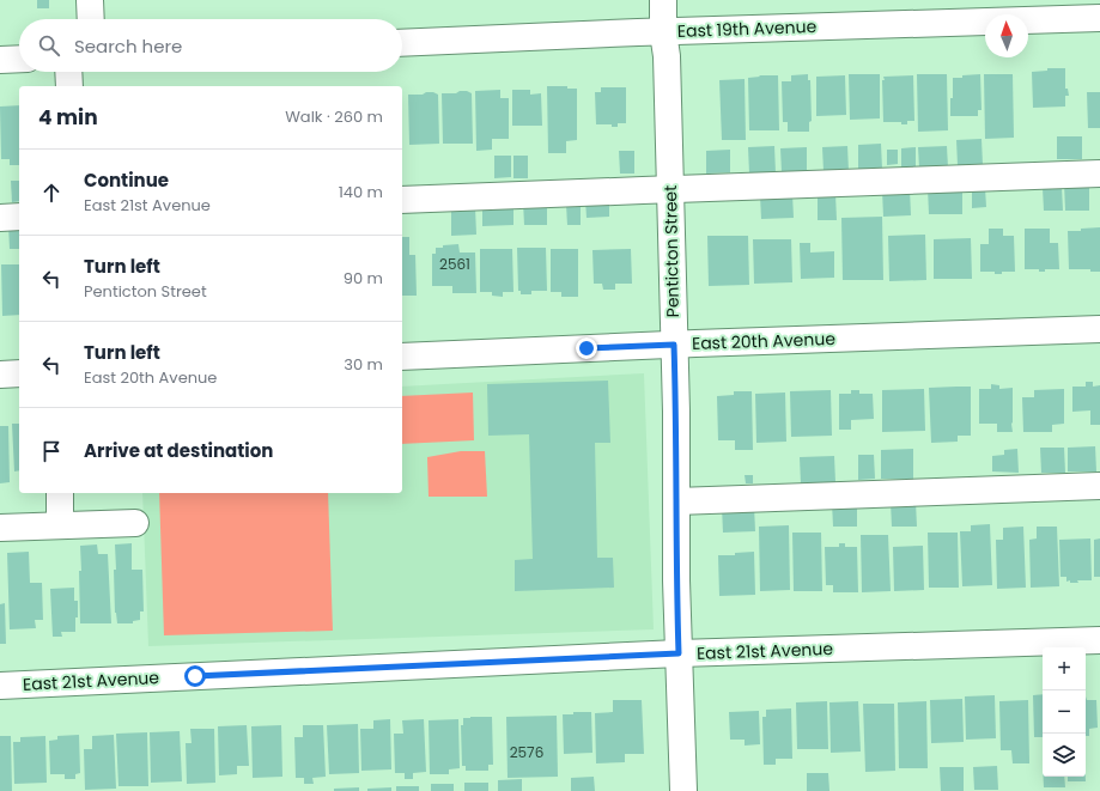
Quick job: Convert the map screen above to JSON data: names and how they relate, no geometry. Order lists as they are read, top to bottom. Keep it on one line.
{"streets":{"street":["East 19th Avenue","Penticton Street","East 20th Avenue","East 21st Avenue"]},"crossings":[["East 19th Avenue","Penticton Street"],["Penticton Street","East 20th Avenue"],["Penticton Street","East 21st Avenue"]],"house_numbers":["2561","2576"],"north":"top","page":{"search":"Search here","heading":["4 min","Walk · 260 m"],"list":[["Continue","East 21st Avenue","140 m"],["Turn left","Penticton Street","90 m"],["Turn left","East 20th Avenue","30 m"],"Arrive at destination"],"map_buttons":["+","−"]}}
